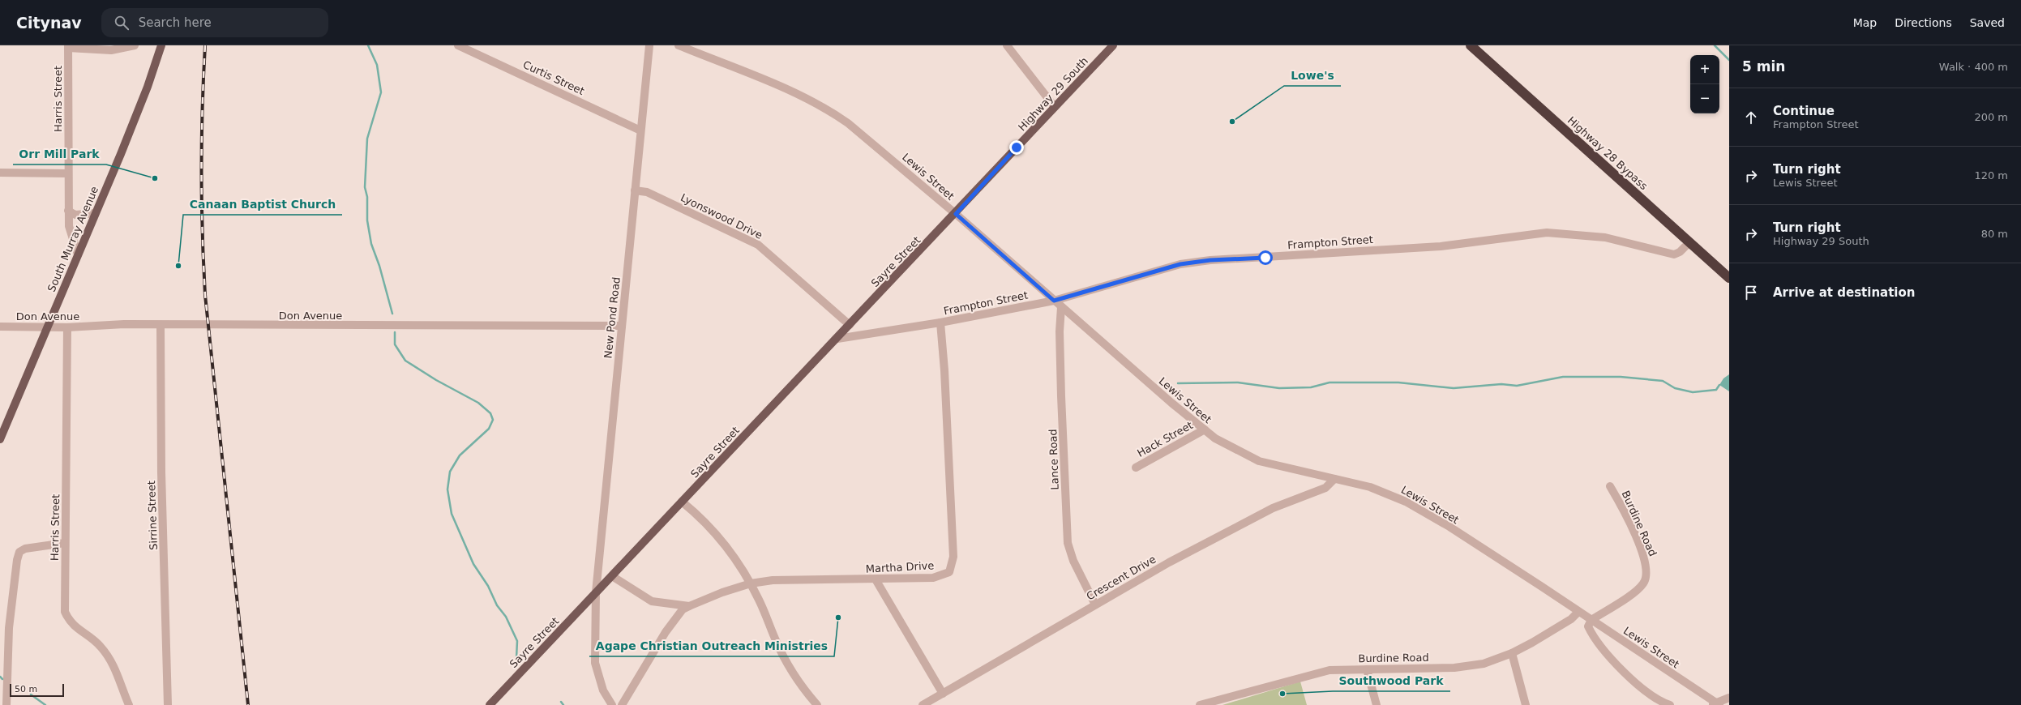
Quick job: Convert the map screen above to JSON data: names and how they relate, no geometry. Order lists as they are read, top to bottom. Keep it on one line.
{"streets":{"highway":["Highway 28 Bypass"],"main road":["Highway 29 South","South Murray Avenue","Sayre Street"],"street":["Curtis Street","Harris Street","Lewis Street","Lyonswood Drive","Frampton Street","Don Avenue","New Pond Road","Hack Street","Lance Road","Sirrine Street","Burdine Road","Martha Drive","Crescent Drive"]},"crossings":[["Curtis Street","New Pond Road"],["Highway 29 South","Lewis Street"],["Highway 29 South","Sayre Street"],["Harris Street","South Murray Avenue"],["Harris Street","Don Avenue"],["Highway 28 Bypass","Frampton Street"],["Lewis Street","Frampton Street"],["Lewis Street","Sayre Street"],["Lewis Street","Hack Street"],["Lewis Street","Lance Road"],["Lewis Street","Burdine Road"],["Lewis Street","Crescent Drive"],["Lyonswood Drive","Sayre Street"],["Lyonswood Drive","New Pond Road"],["South Murray Avenue","Don Avenue"],["Frampton Street","Sayre Street"],["Frampton Street","Martha Drive"],["Sayre Street","New Pond Road"],["Don Avenue","New Pond Road"],["Don Avenue","Sirrine Street"],["Lance Road","Crescent Drive"]],"places":["Lowe's","Orr Mill Park","Canaan Baptist Church","Agape Christian Outreach Ministries","Southwood Park"],"scale_bar":"50 m","page":{"header":"Citynav","search":"Search here","nav":["Map","Directions","Saved"],"heading":["5 min","Walk · 400 m"],"map_buttons":["+","−"],"list":[["Continue","Frampton Street","200 m"],["Turn right","Lewis Street","120 m"],["Turn right","Highway 29 South","80 m"],"Arrive at destination"],"scale":"50 m"}}
